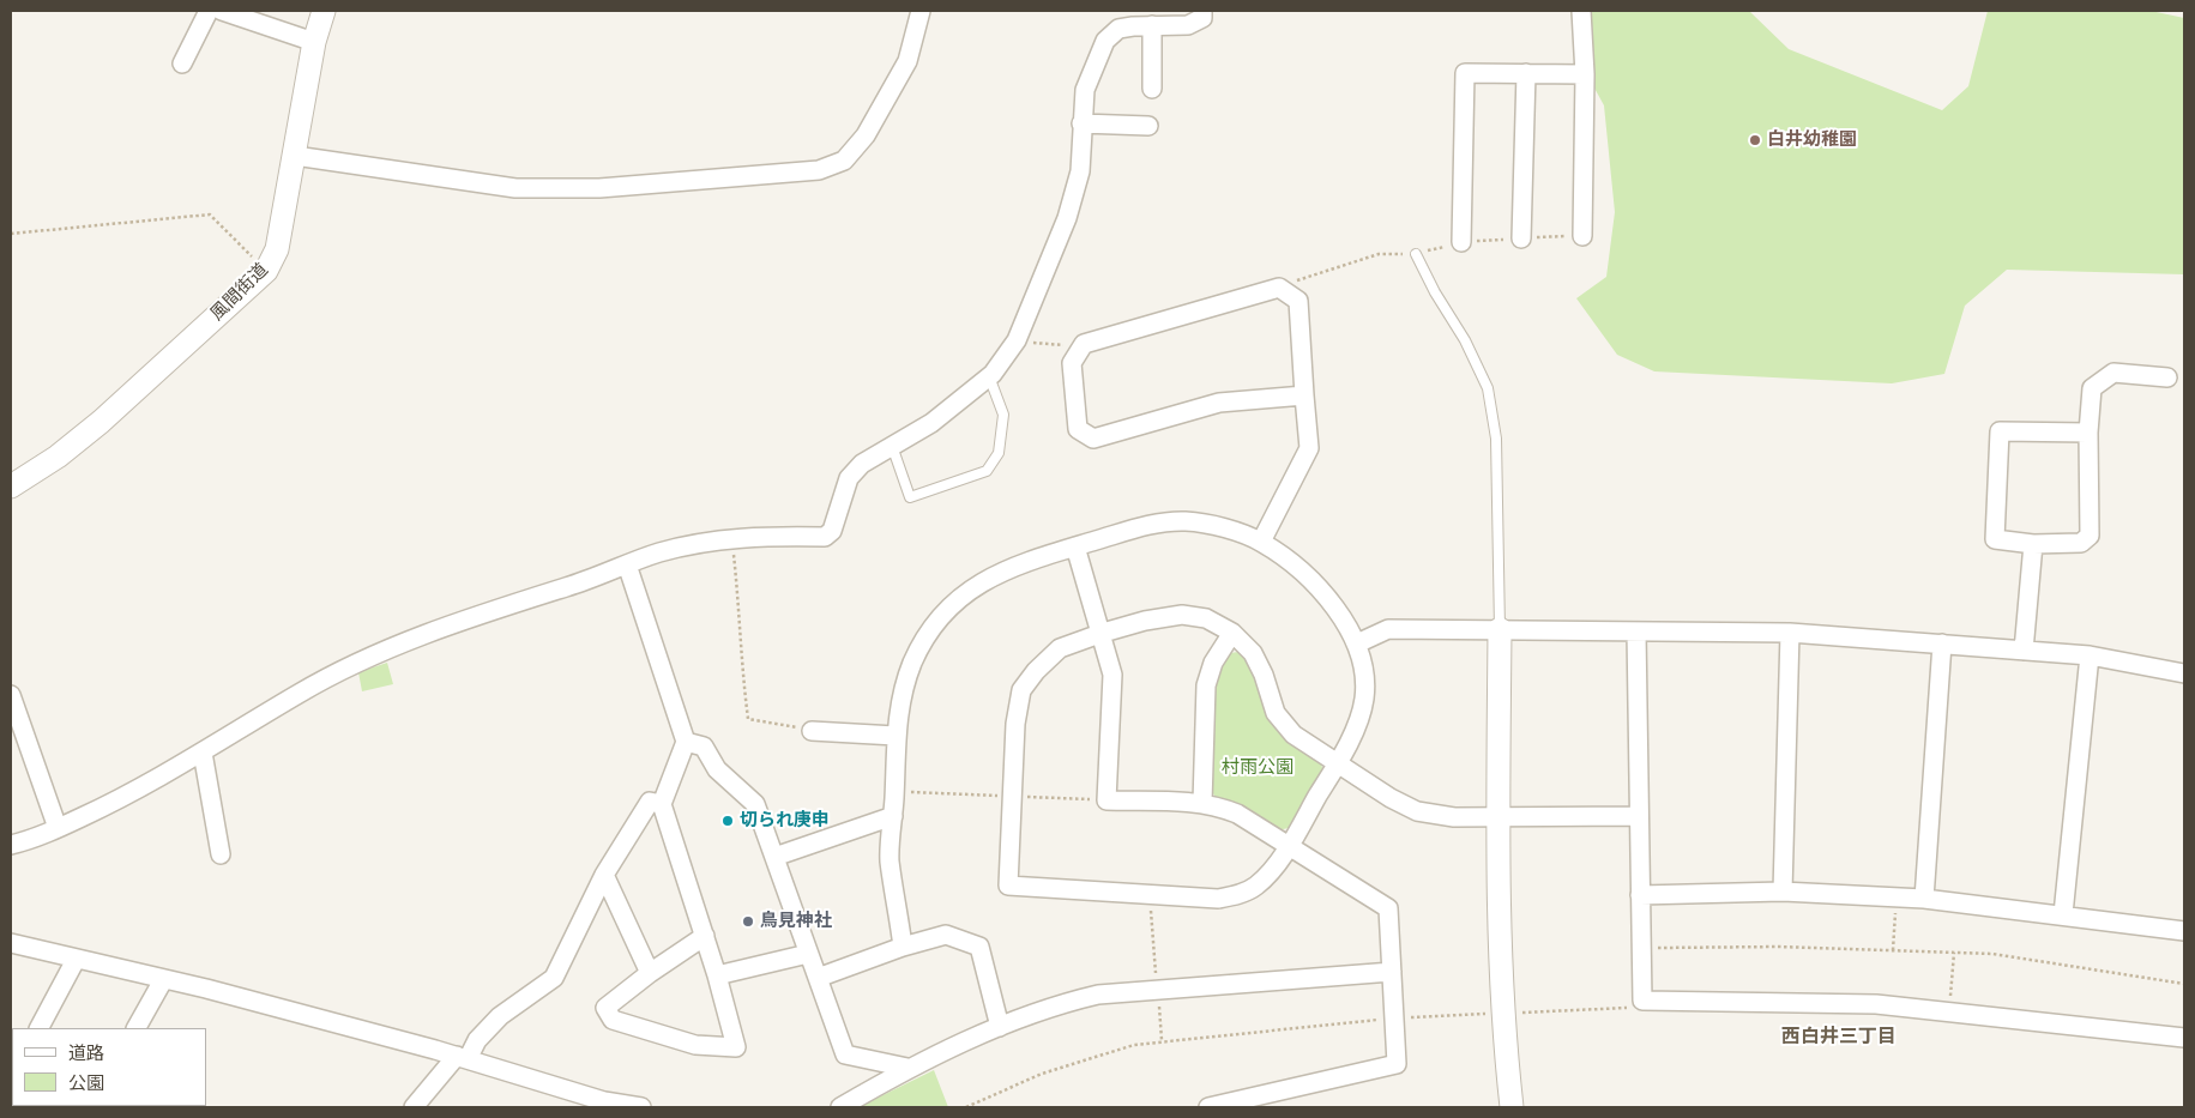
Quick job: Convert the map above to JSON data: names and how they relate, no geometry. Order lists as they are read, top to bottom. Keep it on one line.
{"streets":{"street":["風間街道"]},"districts":["西白井三丁目"],"parks":["村雨公園"],"places":["白井幼稚園","切られ庚申","鳥見神社"],"legend":["道路","公園"]}
